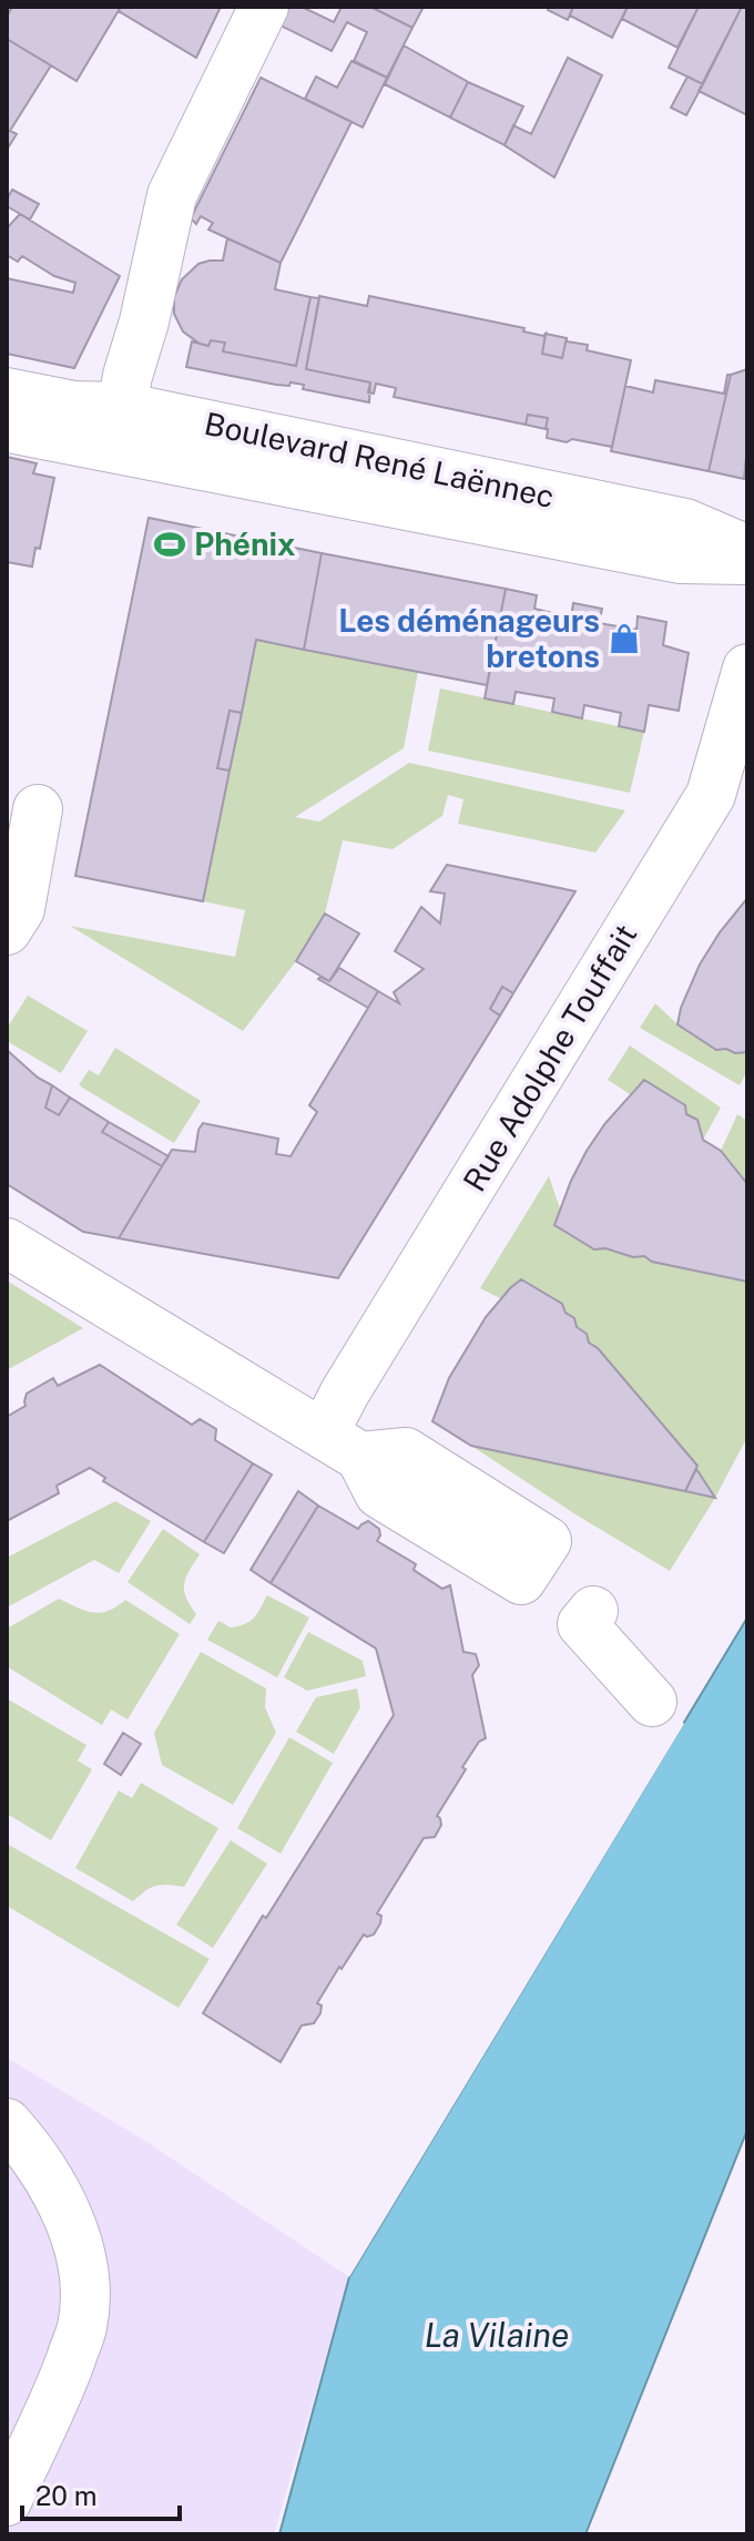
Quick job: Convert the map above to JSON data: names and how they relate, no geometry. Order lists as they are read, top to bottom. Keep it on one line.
{"streets":{"street":["Boulevard René Laënnec","Rue Adolphe Touffait"]},"water":["La Vilaine"],"places":{"sports":["Phénix"],"shop":["Les déménageurs bretons"]},"scale_bar":"20 m"}
